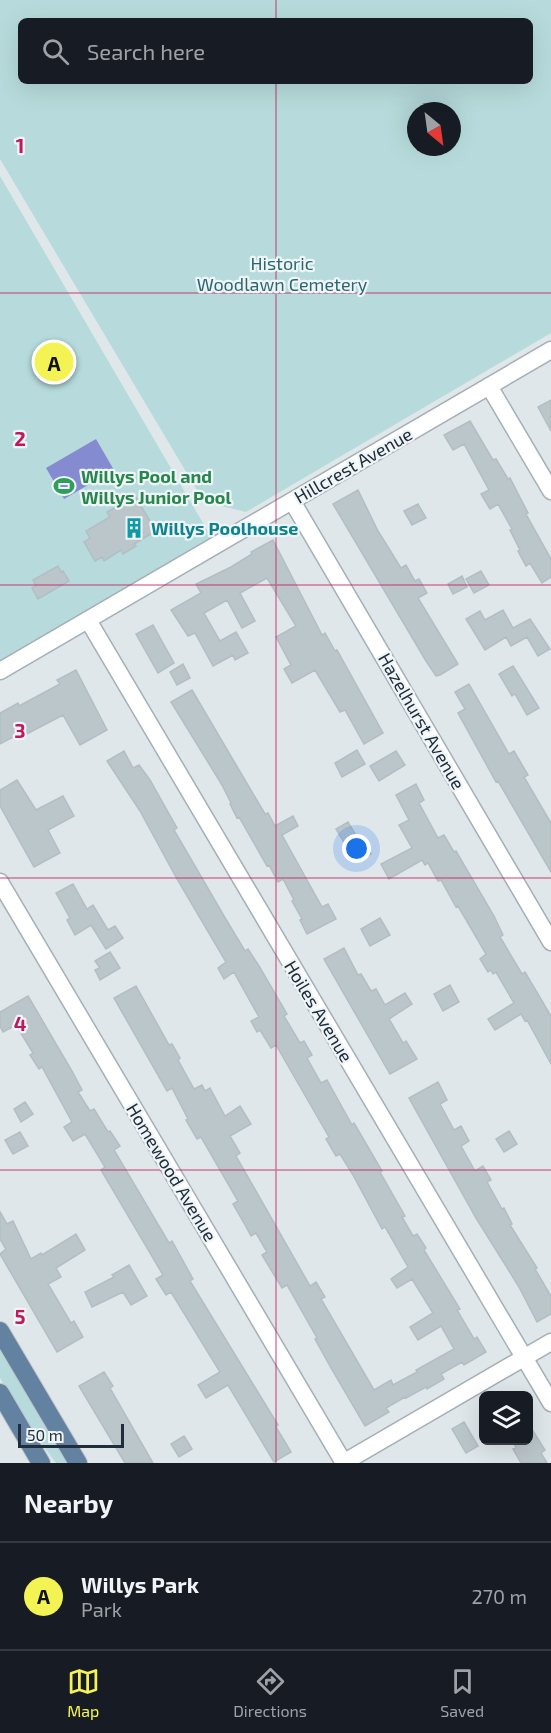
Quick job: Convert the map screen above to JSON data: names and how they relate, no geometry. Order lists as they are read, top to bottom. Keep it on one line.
{"streets":{"street":["Hillcrest Avenue","Hazelhurst Avenue","Hoiles Avenue","Homewood Avenue"]},"crossings":[["Hillcrest Avenue","Hazelhurst Avenue"],["Hillcrest Avenue","Hoiles Avenue"]],"parks":["Historic Woodlawn Cemetery"],"places":{"sports":["Willys Pool and Willys Junior Pool"],"building":["Willys Poolhouse"]},"scale_bar":"50 m","north":"bottom right","page":{"search":"Search here","pins":"A","scale":"50 m","heading":"Nearby","list":[{"mark":"A","name":"Willys Park","note":"Park","value":"270 m"}],"nav":["Map","Directions","Saved"]},"grid":{"rows":["1","2","3","4","5"]}}
